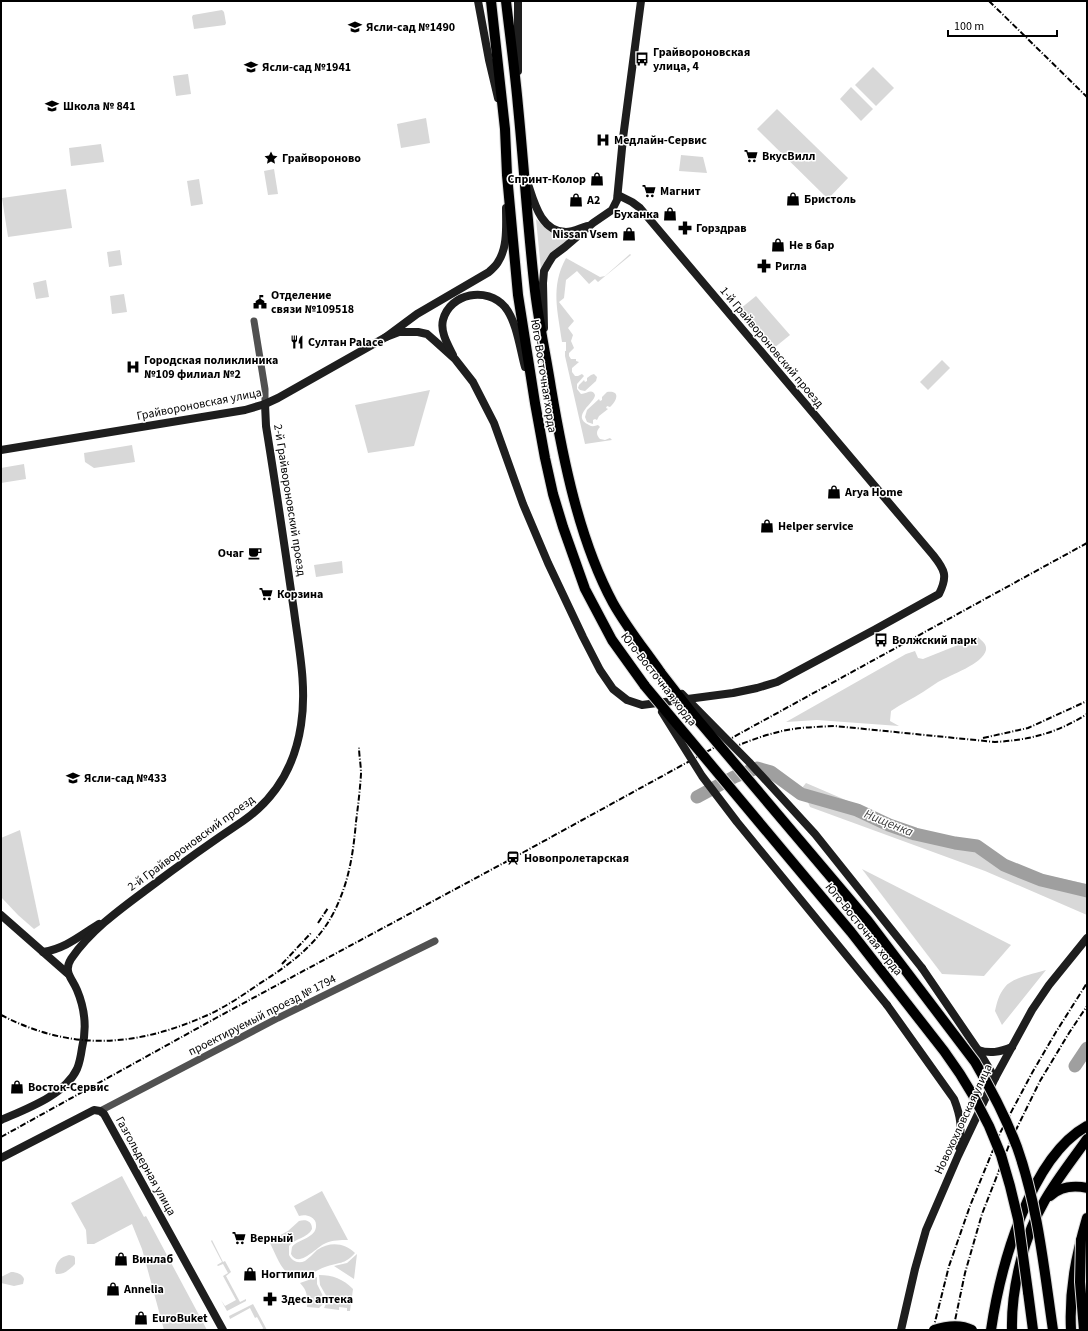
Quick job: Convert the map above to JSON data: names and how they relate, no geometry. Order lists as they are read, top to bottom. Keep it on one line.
{"streets":{"main road":["1-й Грайвороновский проезд","Юго-Восточная хорда","Грайвороновская улица","2-й Грайвороновский проезд","Новохохловская улица","Газгольдерная улица"],"street":["проектируемый проезд № 1794"]},"crossings":[["Грайвороновская улица","2-й Грайвороновский проезд"],["проектируемый проезд № 1794","Газгольдерная улица"]],"water":["Нищенка"],"places":{"school or university":["Ясли-сад №1490","Ясли-сад №1941","Школа № 841","Ясли-сад №433"],"bus stop":["Грайвороновская улица, 4","Волжский парк"],"hospital":["Медлайн-Сервис","Городская поликлиника №109 филиал №2"],"supermarket":["ВкусВилл","Магнит","Корзина","Верный"],"place":["Грайвороново"],"shop":["Спринт-Колор","Бристоль","A2","Буханка","Nissan Vsem","Не в бар","Arya Home","Helper service","Восток-Сервис","Винлаб","Ногтипил","Annelia","EuroBuket"],"pharmacy":["Горздрав","Ригла","Здесь аптека"],"public building":["Отделение связи №109518"],"restaurant":["Султан Palace"],"cafe":["Очаг"],"station":["Новопролетарская"]},"scale_bar":"100 m"}
